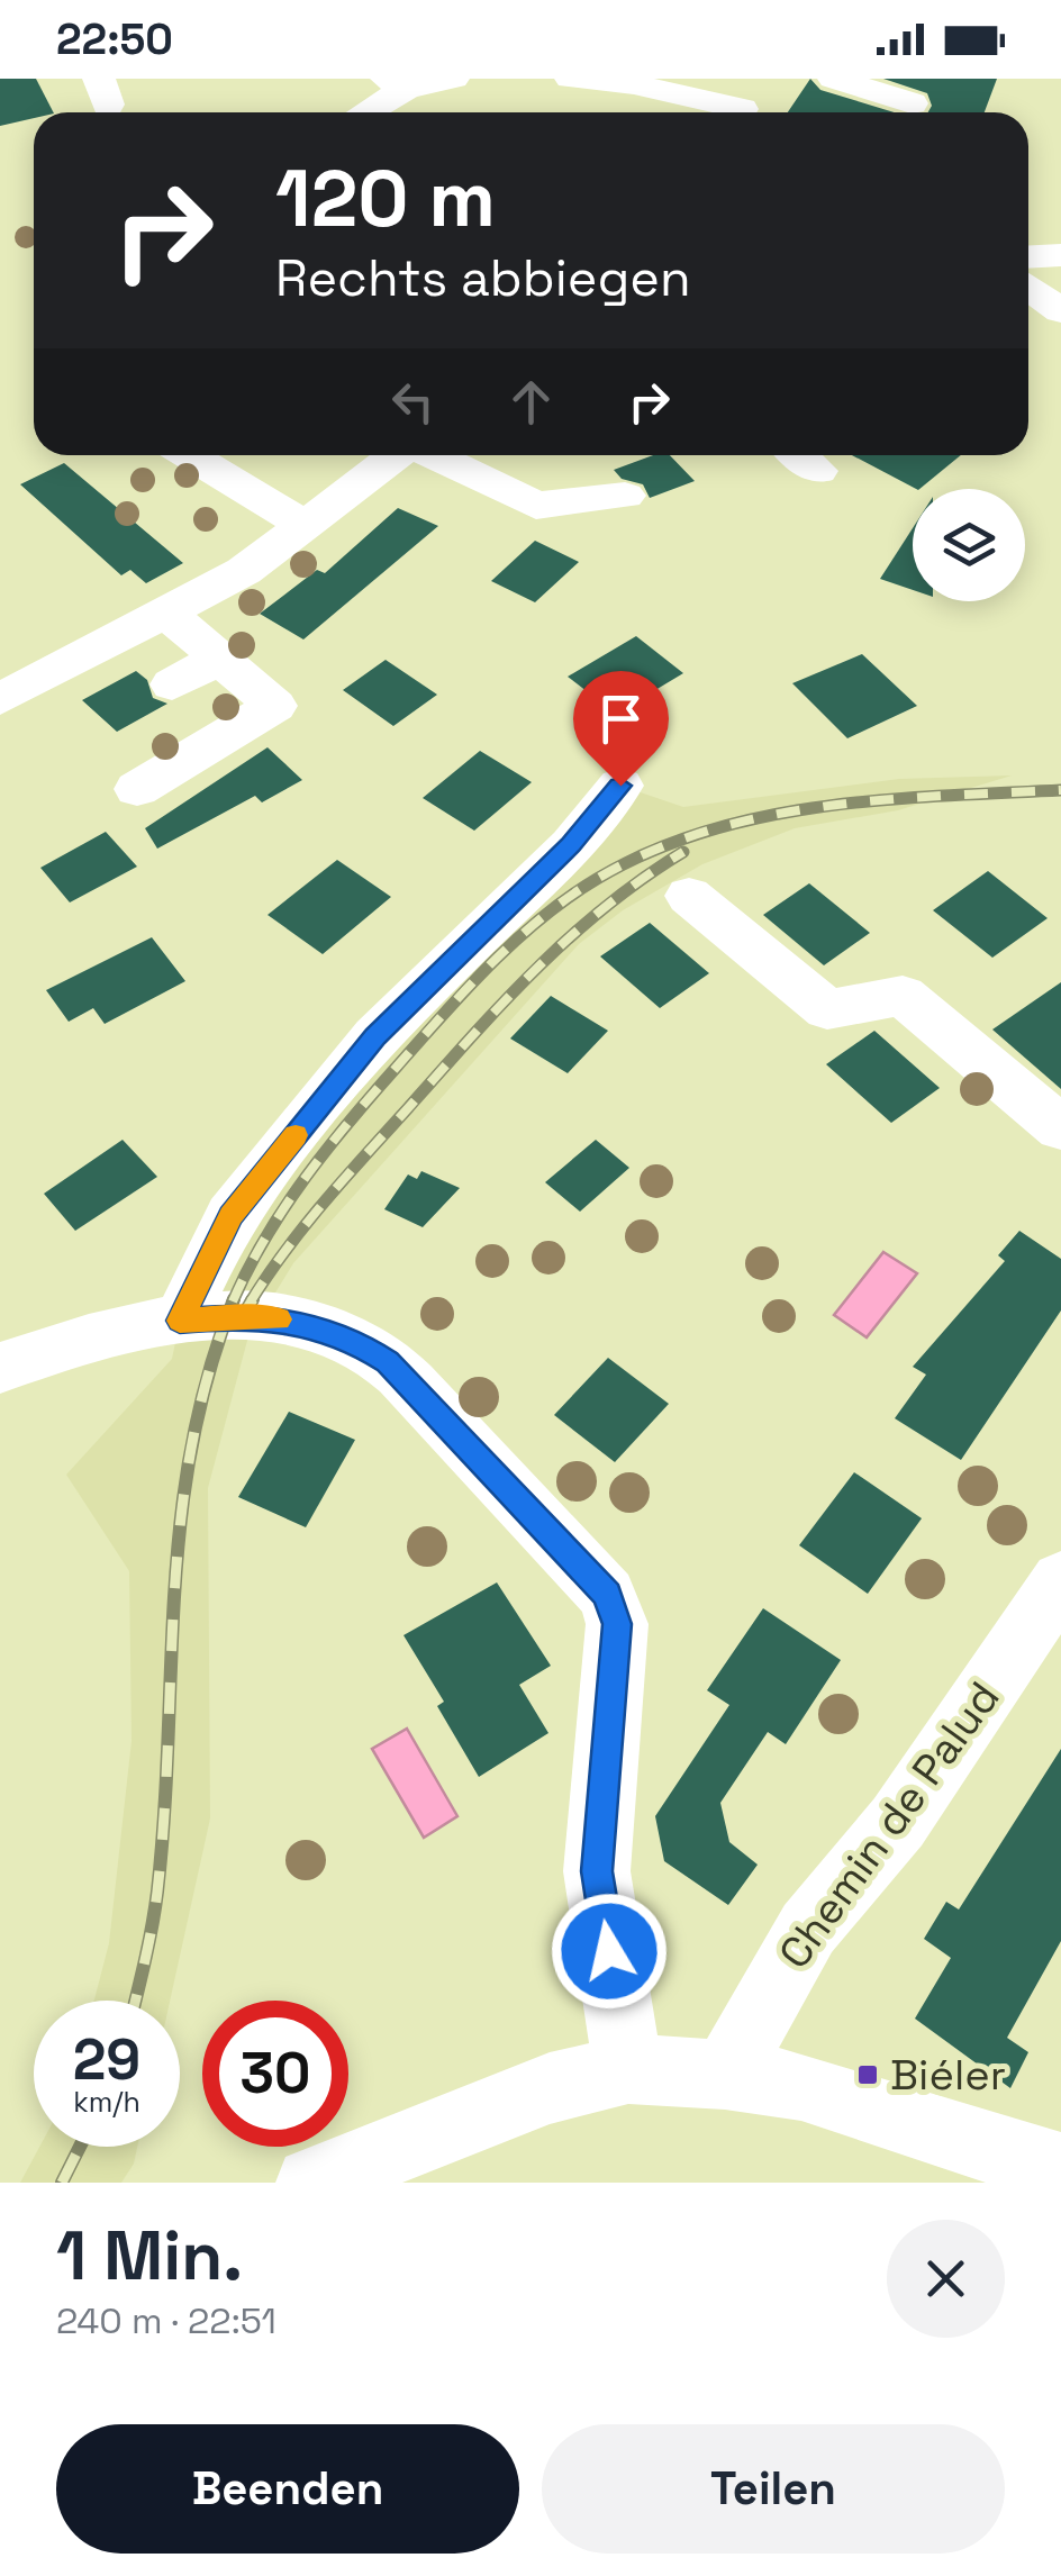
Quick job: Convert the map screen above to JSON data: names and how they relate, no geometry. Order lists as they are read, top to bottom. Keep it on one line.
{"streets":{"street":["Chemin de Palud"]},"places":{"transit":["Biéler"]},"page":{"status":"22:50","turn":["120 m","Rechts abbiegen"],"speed":"29 km/h","limit":"30","heading":["1 Min.","240 m · 22:51"],"buttons":["Beenden","Teilen"]}}
